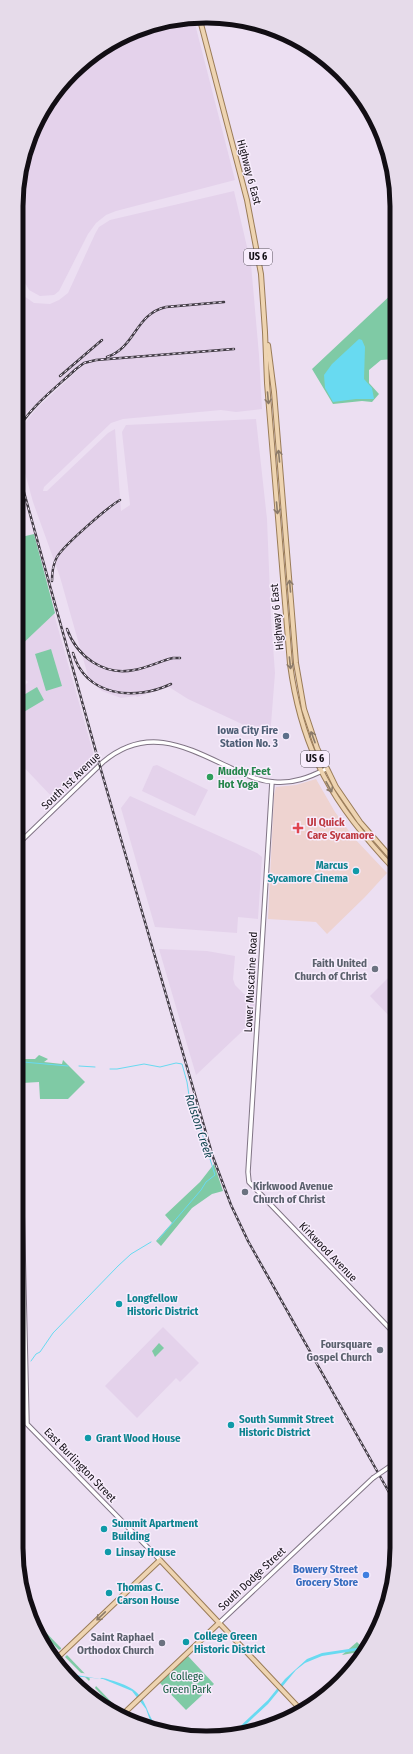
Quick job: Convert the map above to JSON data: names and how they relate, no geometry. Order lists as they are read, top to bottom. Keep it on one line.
{"streets":{"main road":["Highway 6 East","US 6","South 1st Avenue","Lower Muscatine Road","Kirkwood Avenue","East Burlington Street","South Dodge Street"]},"crossings":[["Highway 6 East","South 1st Avenue"],["South 1st Avenue","Lower Muscatine Road"],["Lower Muscatine Road","Kirkwood Avenue"],["East Burlington Street","South Dodge Street"]],"water":["Ralston Creek"],"parks":["College Green Park"],"places":{"other":["Iowa City Fire Station No. 3","Muddy Feet Hot Yoga","Marcus Sycamore Cinema","Faith United Church of Christ","Kirkwood Avenue Church of Christ","Longfellow Historic District","Foursquare Gospel Church","South Summit Street Historic District","Grant Wood House","Summit Apartment Building","Linsay House","Bowery Street Grocery Store","Thomas C. Carson House","College Green Historic District","Saint Raphael Orthodox Church"],"health":["UI Quick Care Sycamore"]}}
